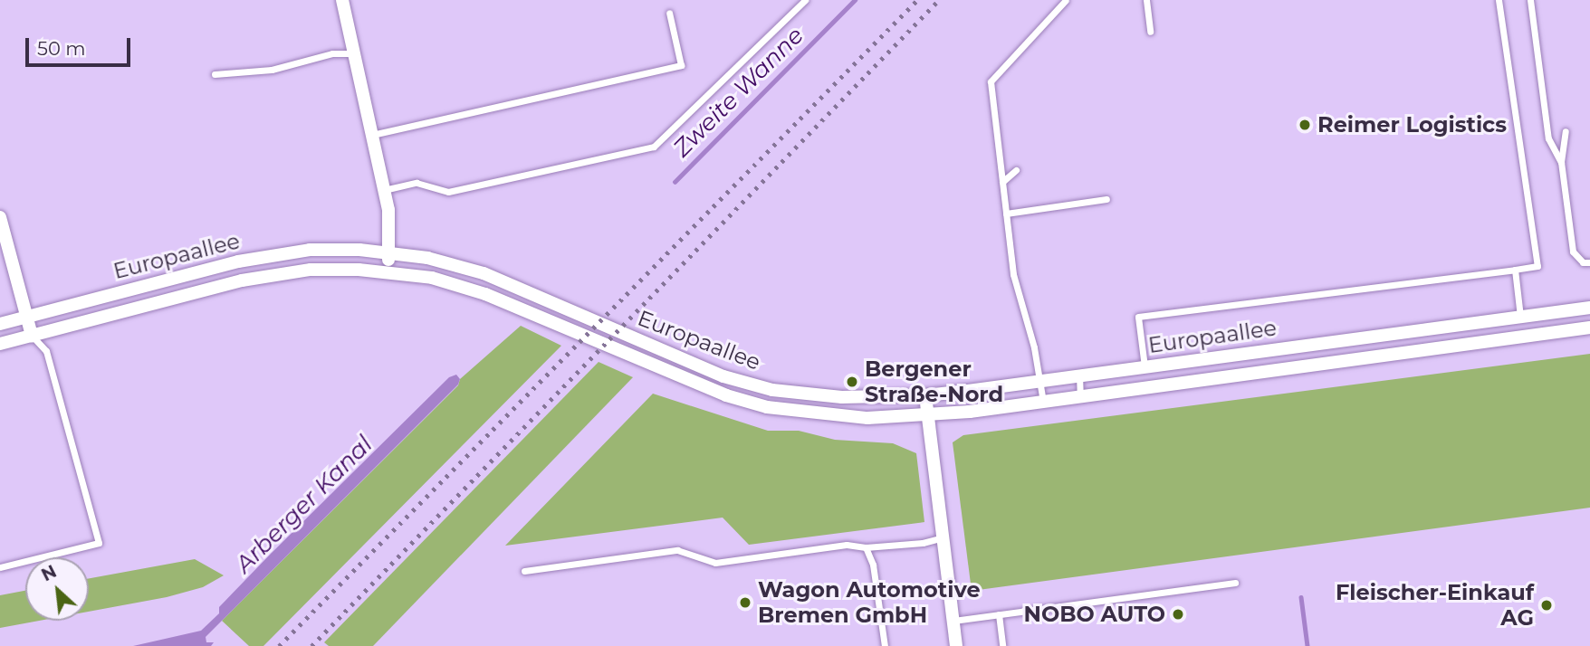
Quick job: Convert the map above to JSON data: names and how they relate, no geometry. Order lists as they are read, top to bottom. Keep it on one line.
{"streets":{"street":["Europaallee"]},"water":["Zweite Wanne","Arberger Kanal"],"places":["Reimer Logistics","Bergener Straße-Nord","Wagon Automotive Bremen GmbH","Fleischer-Einkauf AG","NOBO AUTO"],"scale_bar":"50 m","north":"top left"}
